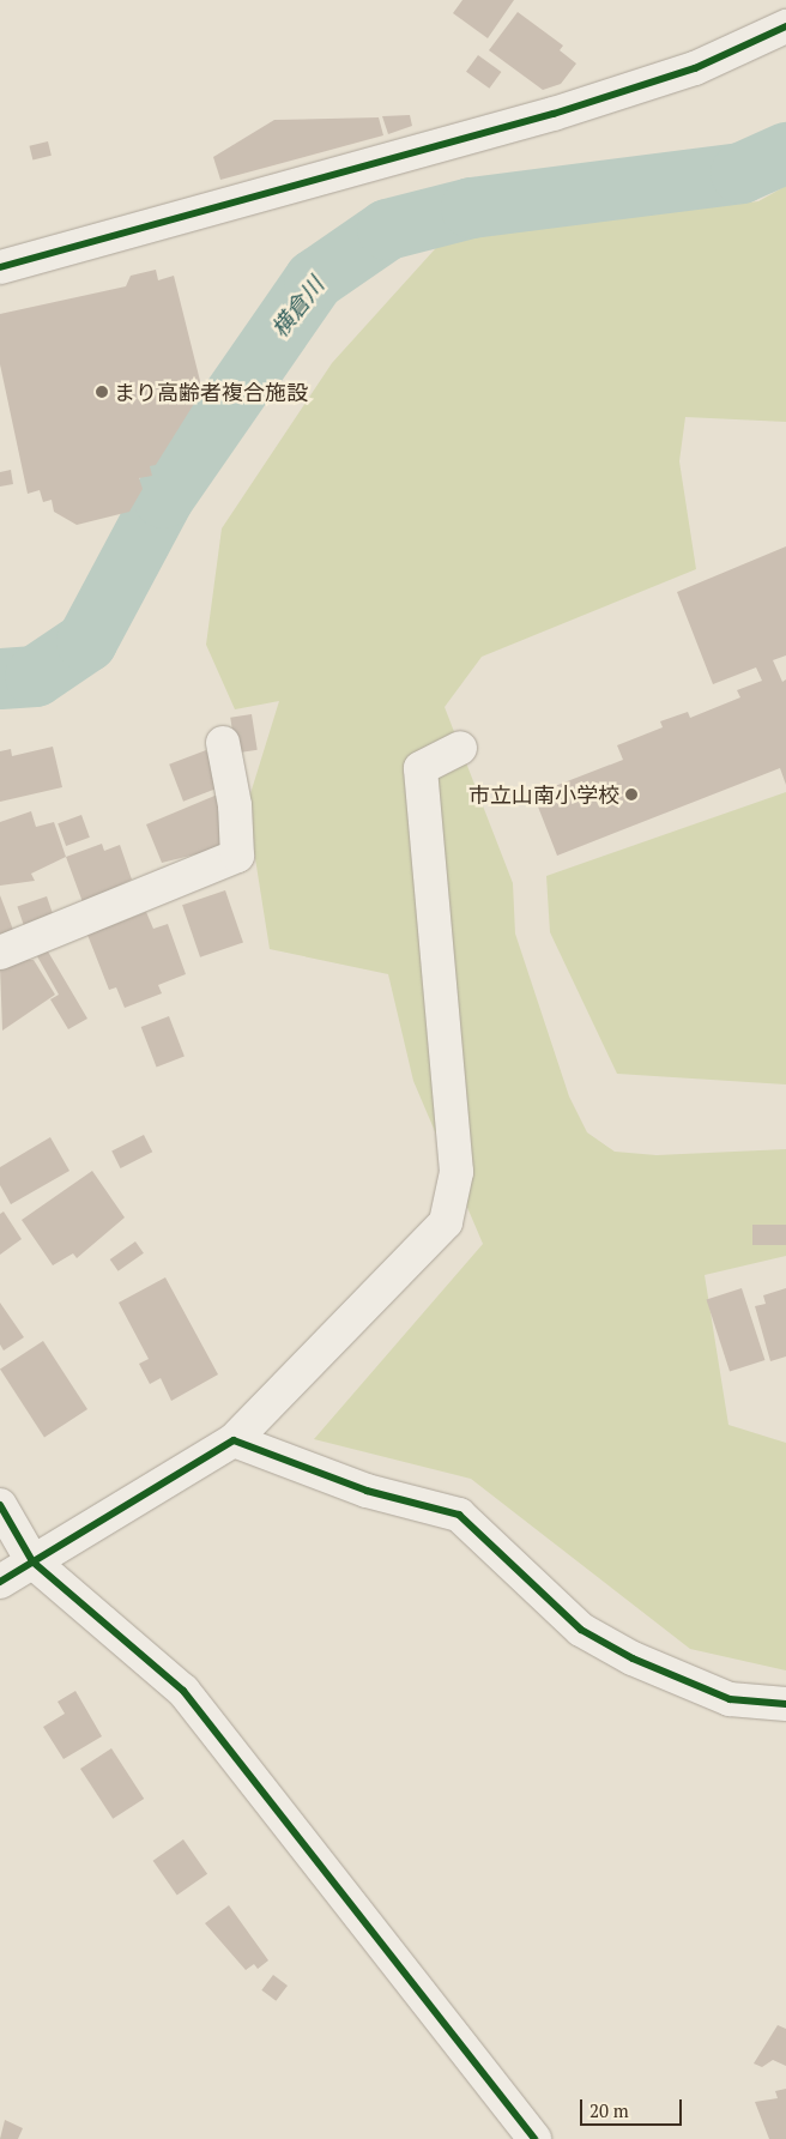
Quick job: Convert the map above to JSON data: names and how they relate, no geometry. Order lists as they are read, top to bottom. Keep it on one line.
{"water":["横倉川"],"places":["まり高齢者複合施設","市立山南小学校"],"scale_bar":"20 m"}
